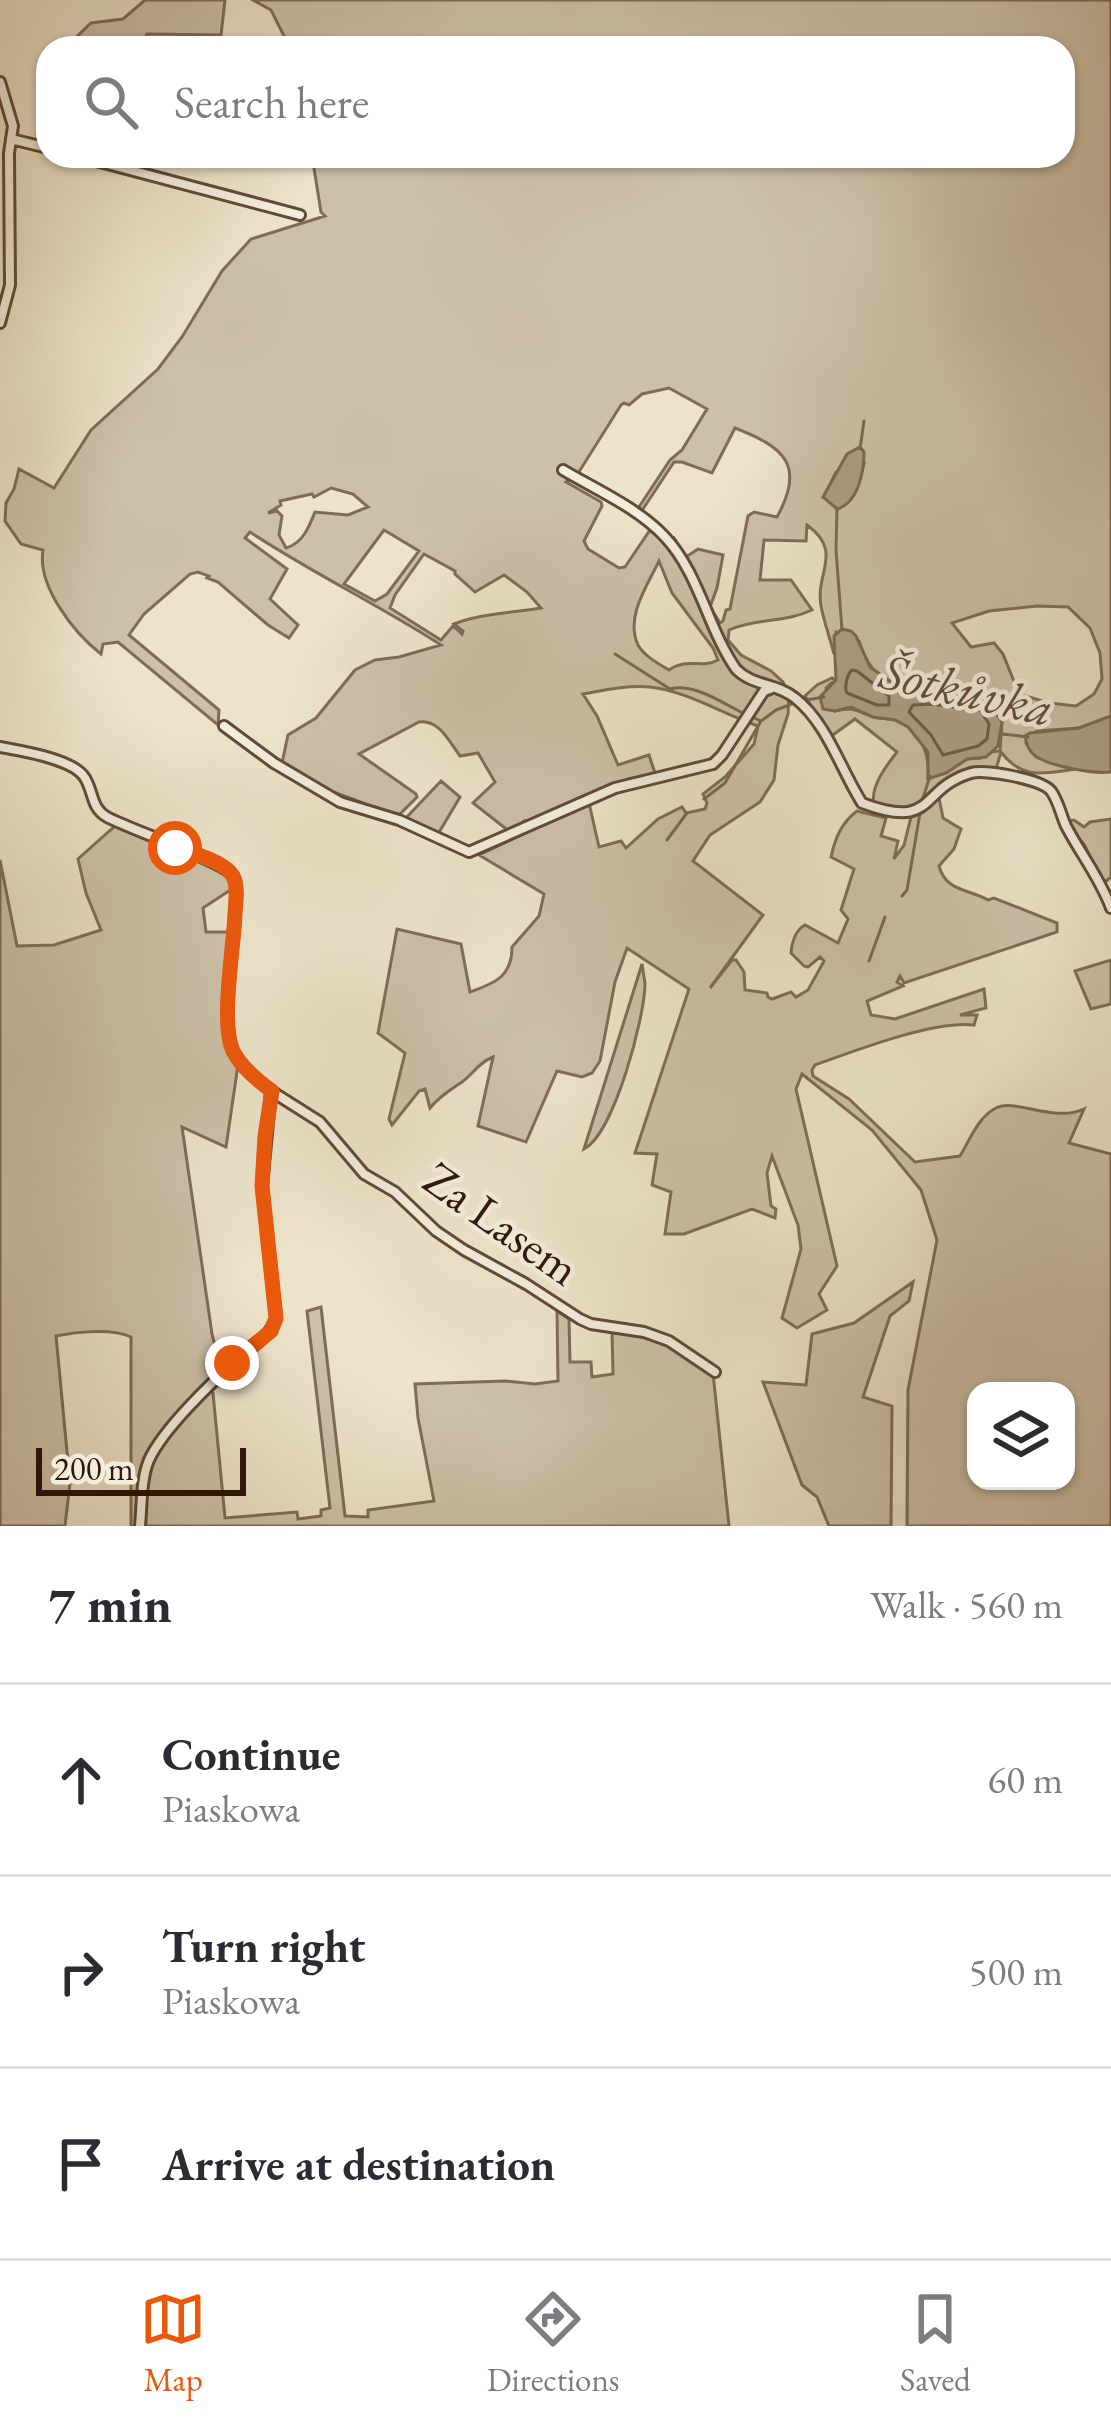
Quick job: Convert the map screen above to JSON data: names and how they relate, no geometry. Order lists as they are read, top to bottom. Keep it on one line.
{"streets":{"street":["Za Lasem"]},"water":["Šotkůvka"],"scale_bar":"200 m","page":{"search":"Search here","scale":"200 m","heading":["7 min","Walk · 560 m"],"list":[["Continue","Piaskowa","60 m"],["Turn right","Piaskowa","500 m"],"Arrive at destination"],"nav":["Map","Directions","Saved"]}}
